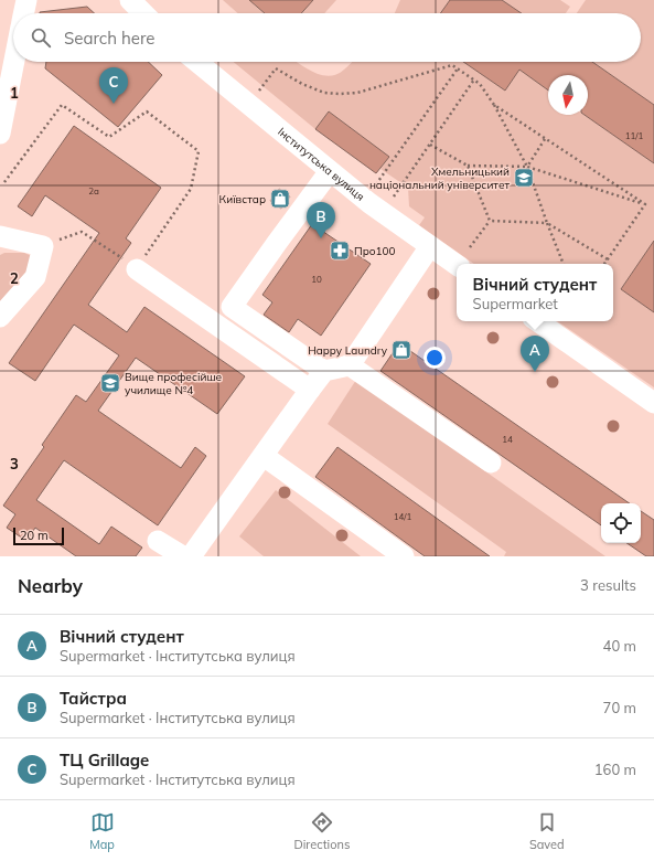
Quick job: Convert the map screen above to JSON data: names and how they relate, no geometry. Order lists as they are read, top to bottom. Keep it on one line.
{"streets":{"street":["Інститутська вулиця"]},"places":{"school or university":["Хмельницький національний університет","Вище професійше училище №4"],"shop":["Київстар","Happy Laundry"],"pharmacy":["Про100"]},"house_numbers":["11/1","2а","10","14","14/1"],"scale_bar":"20 m","north":"bottom","page":{"search":"Search here","pins":["C","B","A"],"popup":["Вічний студент","Supermarket"],"scale":"20 m","heading":["Nearby","3 results"],"list":[{"mark":"A","name":"Вічний студент","note":"Supermarket · Інститутська вулиця","value":"40 m"},{"mark":"B","name":"Тайстра","note":"Supermarket · Інститутська вулиця","value":"70 m"},{"mark":"C","name":"ТЦ Grillage","note":"Supermarket · Інститутська вулиця","value":"160 m"}],"nav":["Map","Directions","Saved"]},"grid":{"rows":["1","2","3"]}}
